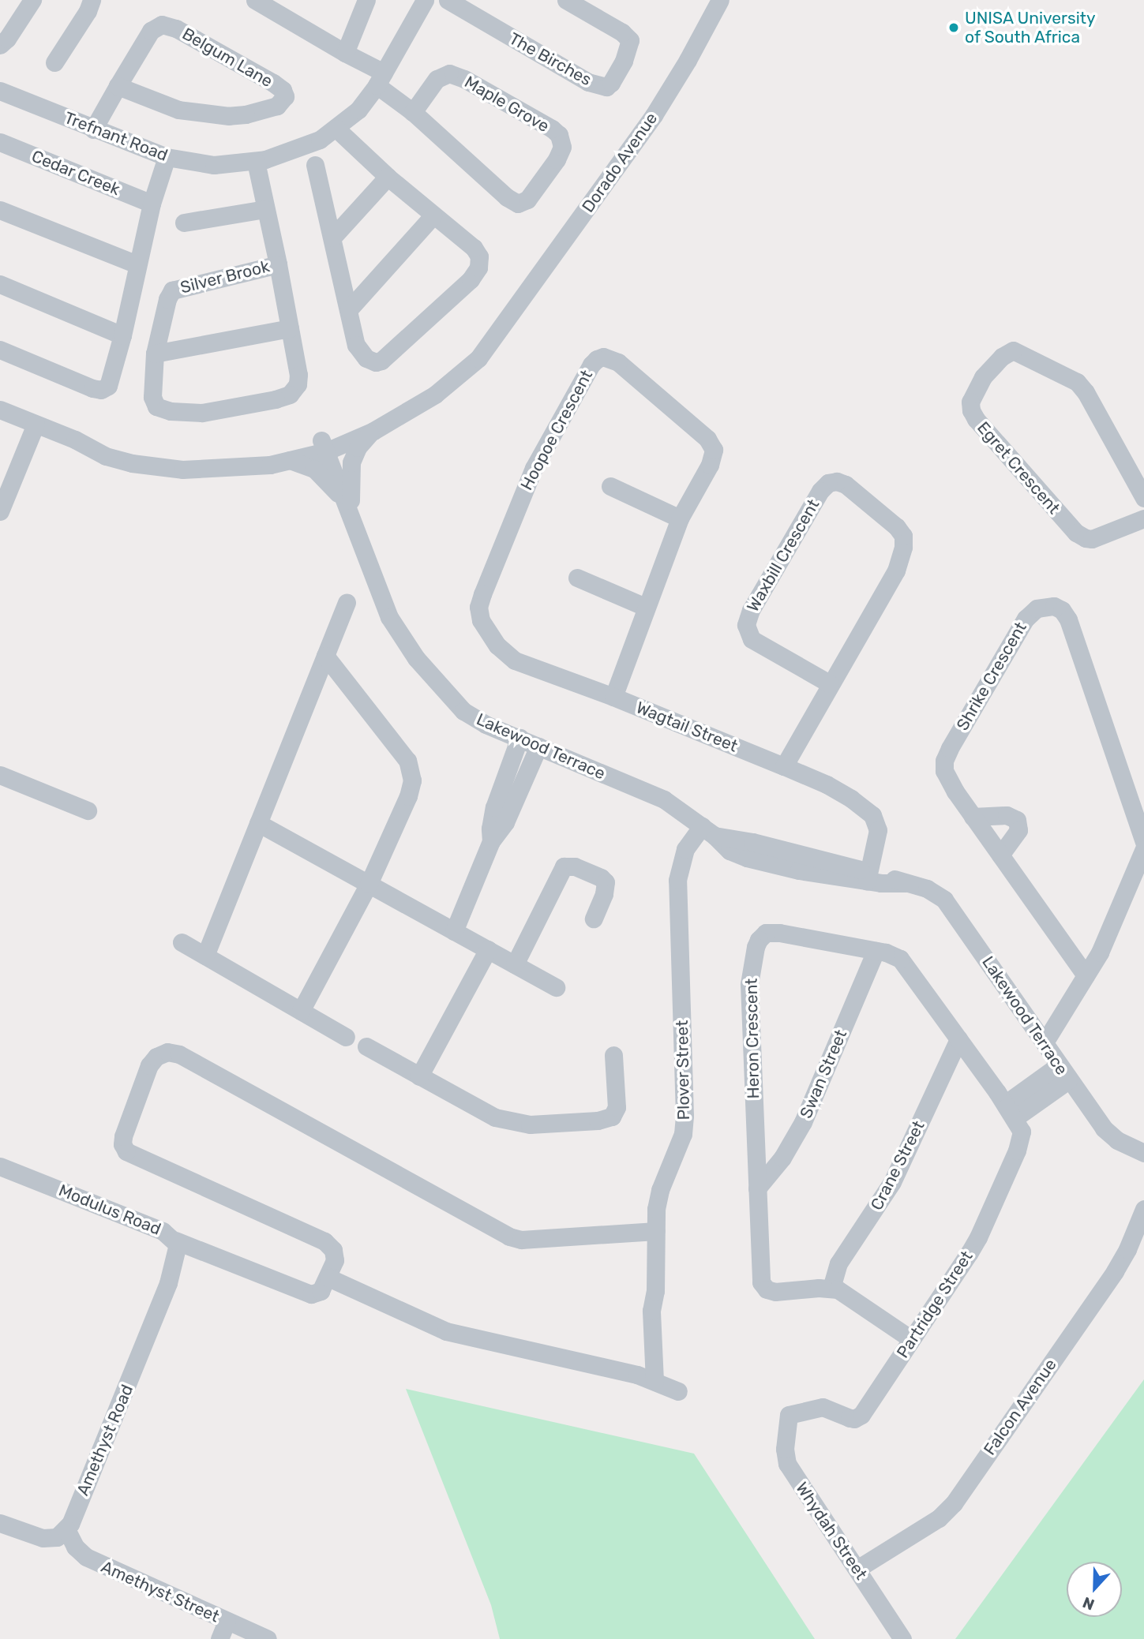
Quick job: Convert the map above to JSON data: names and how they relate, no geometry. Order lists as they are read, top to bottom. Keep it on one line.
{"streets":{"street":["Belgum Lane","The Birches","Maple Grove","Trefnant Road","Dorado Avenue","Cedar Creek","Silver Brook","Hoopoe Crescent","Egret Crescent","Waxbill Crescent","Shrike Crescent","Wagtail Street","Lakewood Terrace","Heron Crescent","Plover Street","Swan Street","Crane Street","Modulus Road","Partridge Street","Falcon Avenue","Amethyst Road","Whydah Street","Amethyst Street"]},"crossings":[["Belgum Lane","Trefnant Road"],["Maple Grove","Trefnant Road"],["Trefnant Road","Silver Brook"],["Dorado Avenue","Lakewood Terrace"],["Hoopoe Crescent","Wagtail Street"],["Waxbill Crescent","Wagtail Street"],["Wagtail Street","Lakewood Terrace"],["Lakewood Terrace","Plover Street"],["Heron Crescent","Swan Street"],["Heron Crescent","Crane Street"],["Heron Crescent","Partridge Street"],["Modulus Road","Amethyst Road"],["Partridge Street","Whydah Street"],["Falcon Avenue","Whydah Street"],["Amethyst Road","Amethyst Street"]],"places":["UNISA University of South Africa"],"north":"bottom"}
